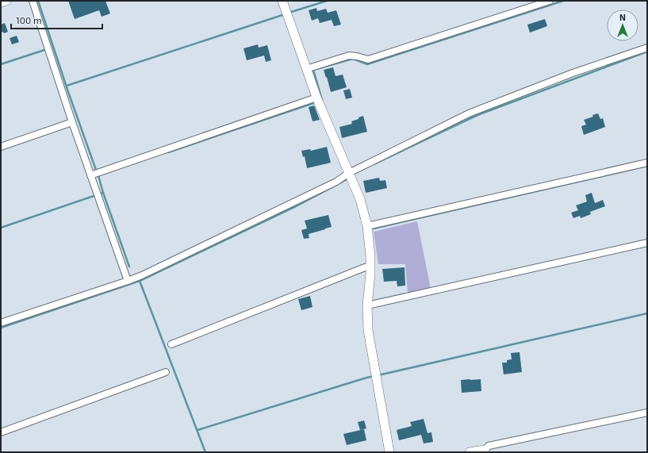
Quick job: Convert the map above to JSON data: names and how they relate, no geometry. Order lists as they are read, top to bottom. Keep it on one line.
{"scale_bar":"100 m","north":"top"}
